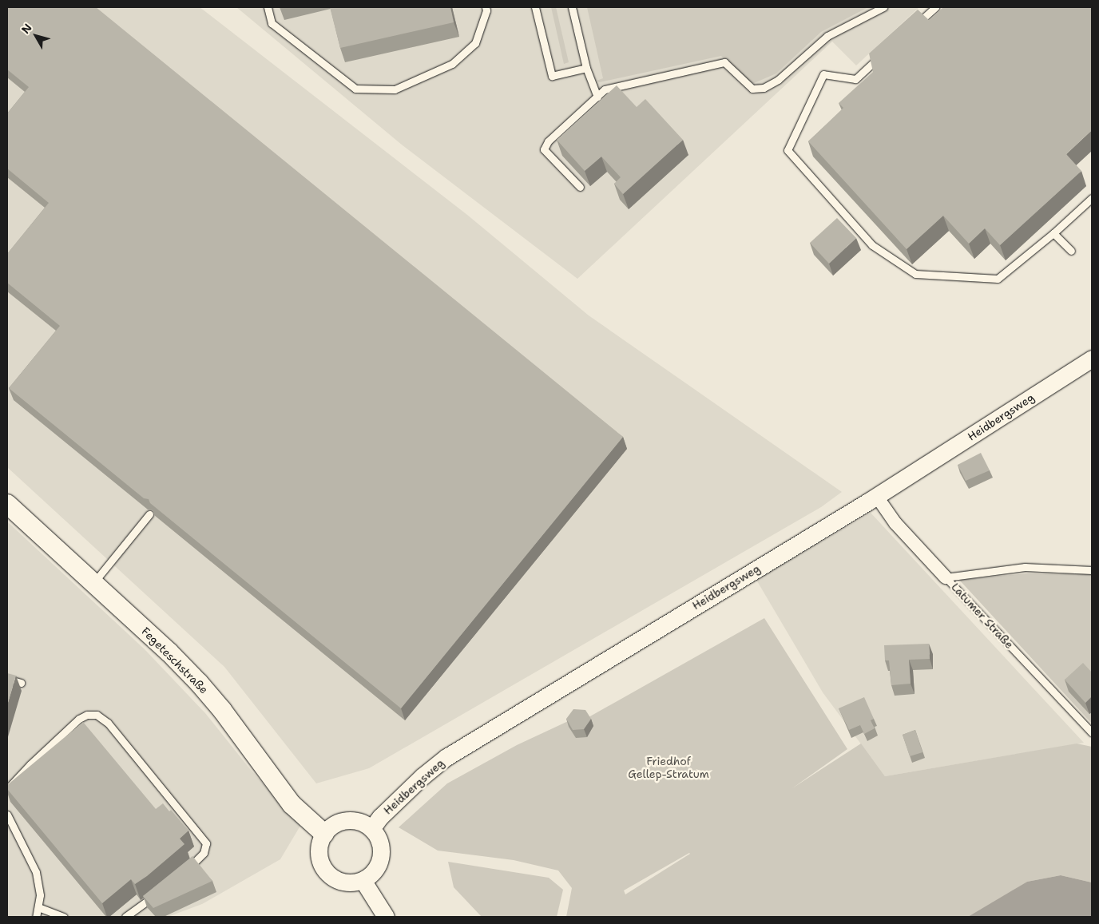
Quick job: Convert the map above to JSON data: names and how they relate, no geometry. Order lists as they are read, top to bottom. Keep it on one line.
{"streets":{"main road":["Fegeteschstraße"],"street":["Heidbergsweg","Latumer Straße"]},"crossings":[["Heidbergsweg","Latumer Straße"],["Heidbergsweg","Fegeteschstraße"]],"parks":["Friedhof Gellep-Stratum"],"north":"top left"}
